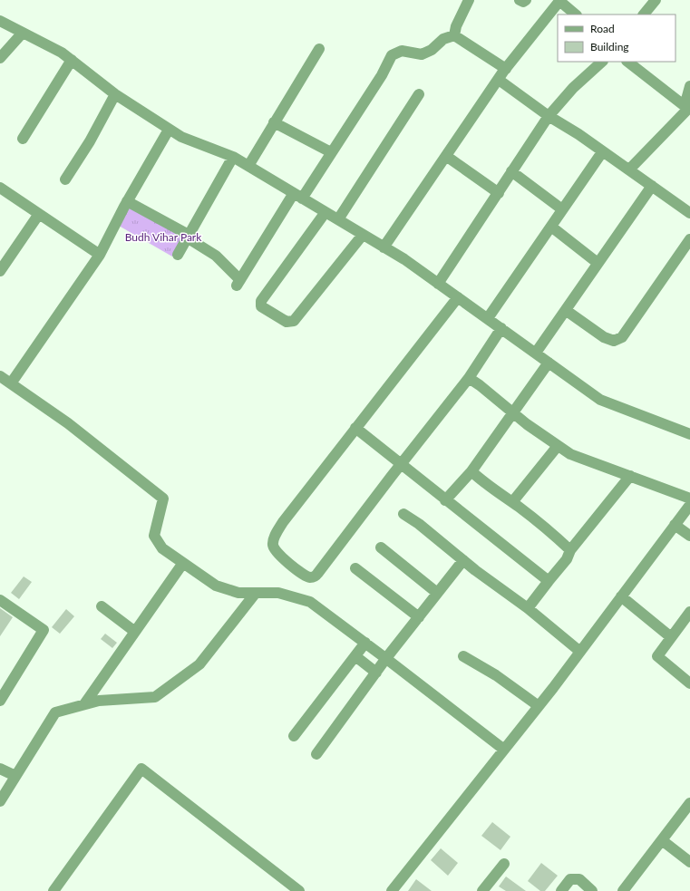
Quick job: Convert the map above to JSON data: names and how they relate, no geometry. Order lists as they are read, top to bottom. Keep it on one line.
{"parks":["Budh Vihar Park"],"legend":["Road","Building"]}
